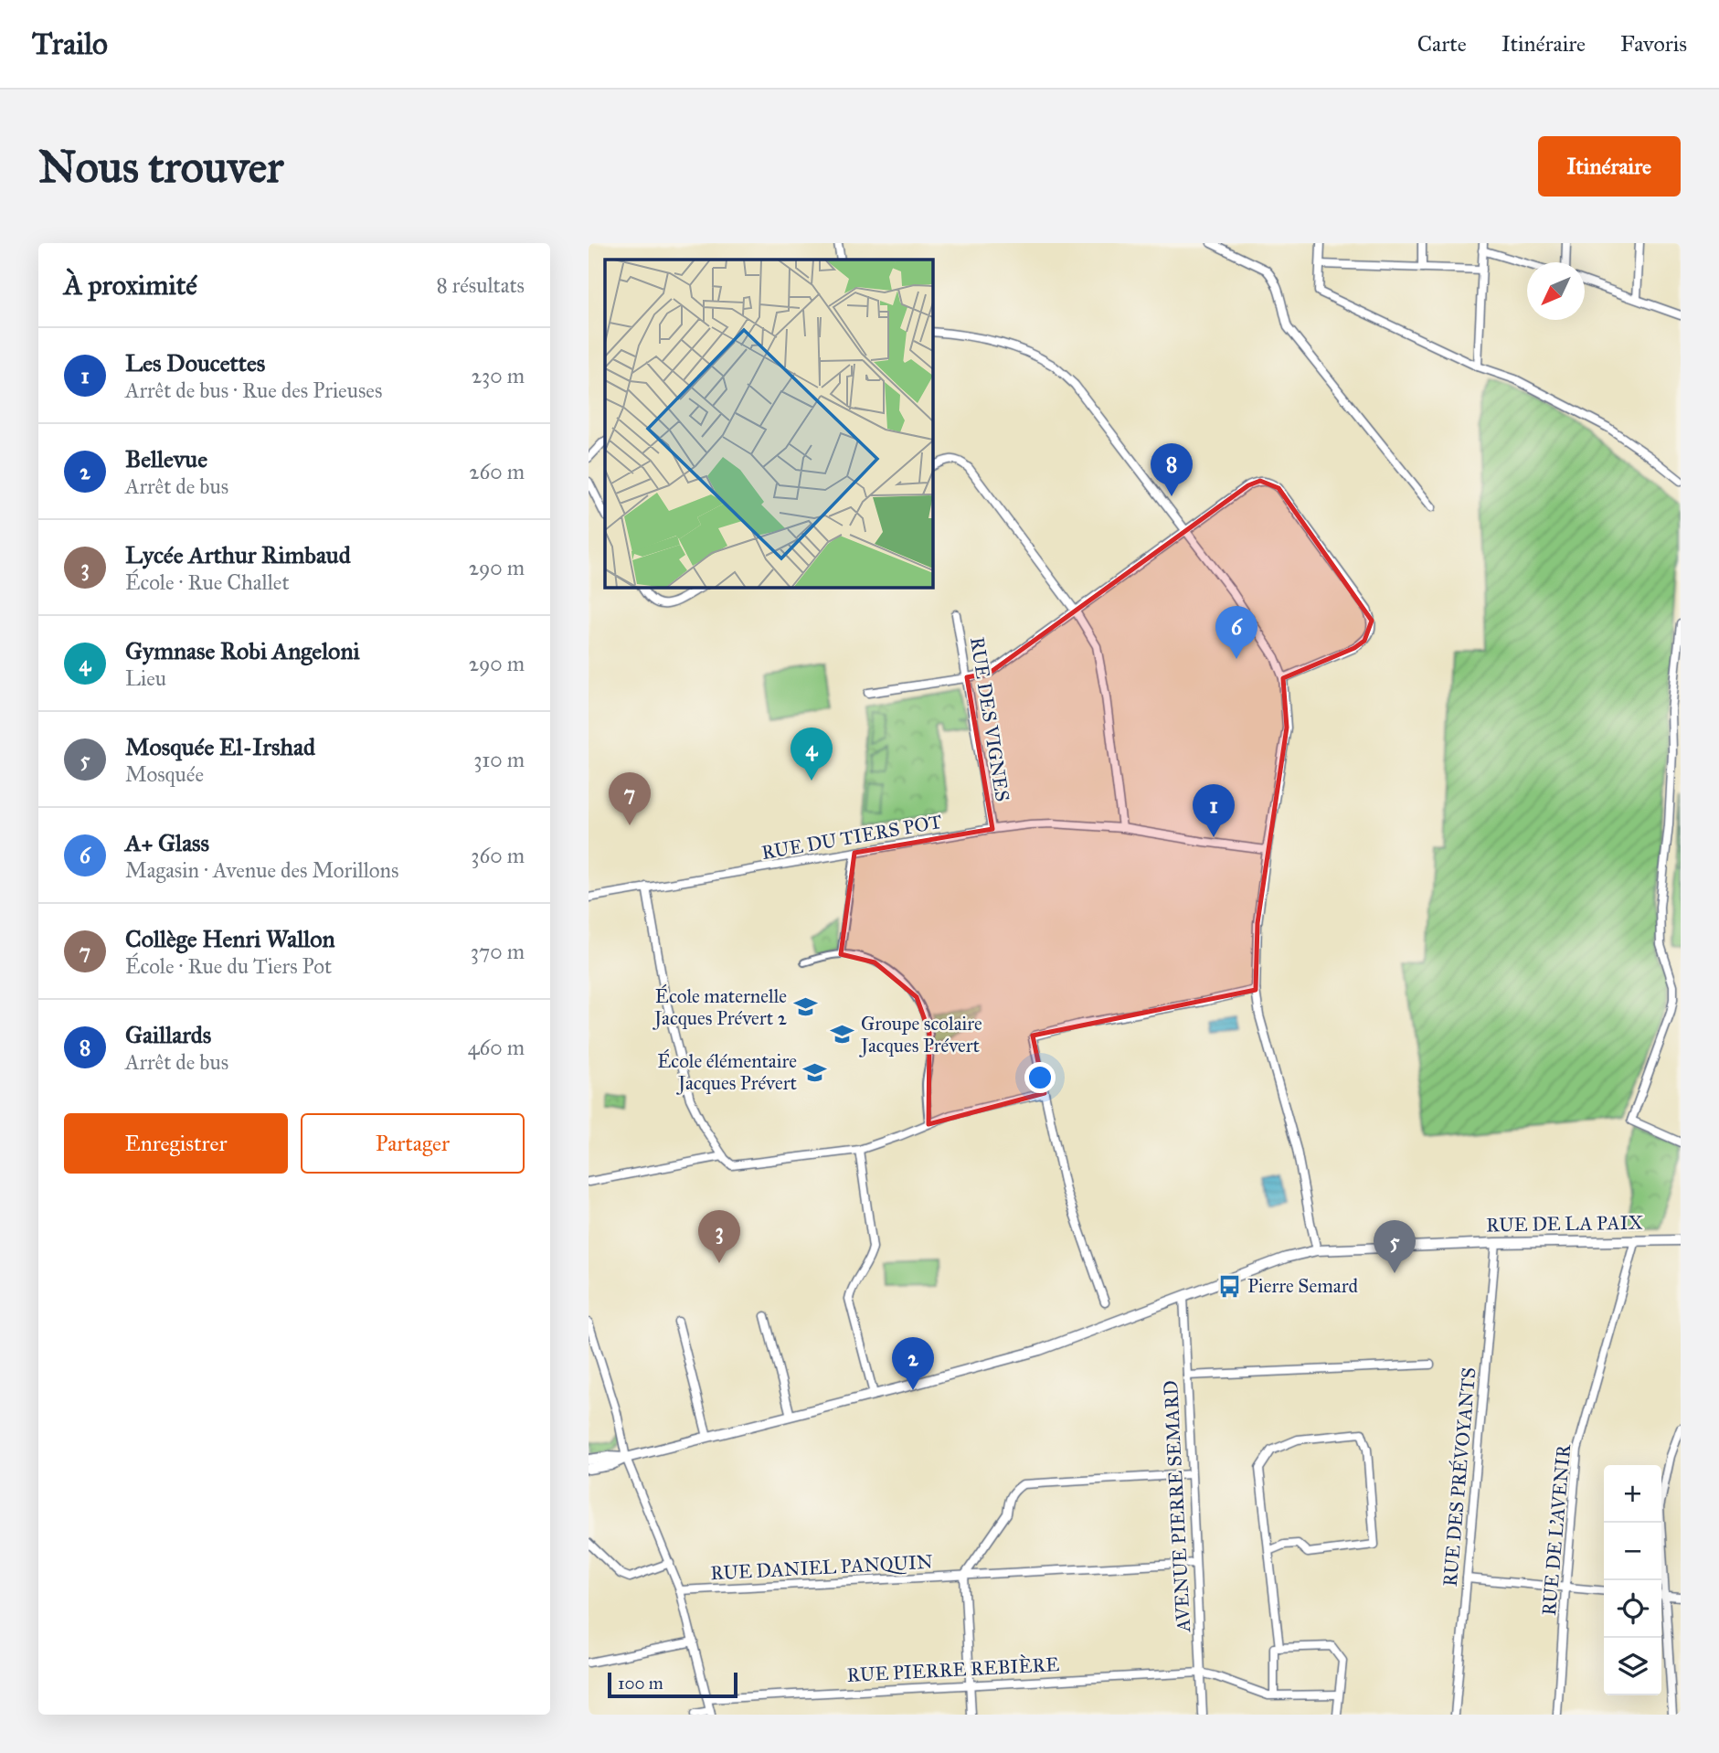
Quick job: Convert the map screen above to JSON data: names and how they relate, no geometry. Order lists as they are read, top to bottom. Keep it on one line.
{"streets":{"street":["RUE DES VIGNES","RUE DU TIERS POT","RUE DE LA PAIX","RUE DES PRÉVOYANTS","AVENUE PIERRE SEMARD","RUE DE L'AVENIR","RUE DANIEL PANQUIN","RUE PIERRE REBIÈRE"]},"crossings":[["RUE DES VIGNES","RUE DU TIERS POT"],["RUE DE LA PAIX","RUE DES PRÉVOYANTS"],["RUE DE LA PAIX","AVENUE PIERRE SEMARD"],["RUE DE LA PAIX","RUE DE L'AVENIR"],["AVENUE PIERRE SEMARD","RUE DANIEL PANQUIN"],["AVENUE PIERRE SEMARD","RUE PIERRE REBIÈRE"]],"places":{"school or university":["École maternelle Jacques Prévert 2","Groupe scolaire Jacques Prévert","École élémentaire Jacques Prévert"],"bus stop":["Pierre Semard"]},"scale_bar":"100 m","north":"bottom left","page":{"header":"Trailo","nav":["Carte","Itinéraire","Favoris"],"buttons":["Itinéraire",["Enregistrer","Partager"]],"title":"Nous trouver","heading":["À proximité","8 résultats"],"list":[{"mark":"1","name":"Les Doucettes","note":"Arrêt de bus · Rue des Prieuses","value":"230 m"},{"mark":"2","name":"Bellevue","note":"Arrêt de bus","value":"260 m"},{"mark":"3","name":"Lycée Arthur Rimbaud","note":"École · Rue Challet","value":"290 m"},{"mark":"4","name":"Gymnase Robi Angeloni","note":"Lieu","value":"290 m"},{"mark":"5","name":"Mosquée El-Irshad","note":"Mosquée","value":"310 m"},{"mark":"6","name":"A+ Glass","note":"Magasin · Avenue des Morillons","value":"360 m"},{"mark":"7","name":"Collège Henri Wallon","note":"École · Rue du Tiers Pot","value":"370 m"},{"mark":"8","name":"Gaillards","note":"Arrêt de bus","value":"460 m"}],"pins":["8","6","4","7","1","3","5","2"],"map_buttons":["+","−"],"scale":"100 m"}}
